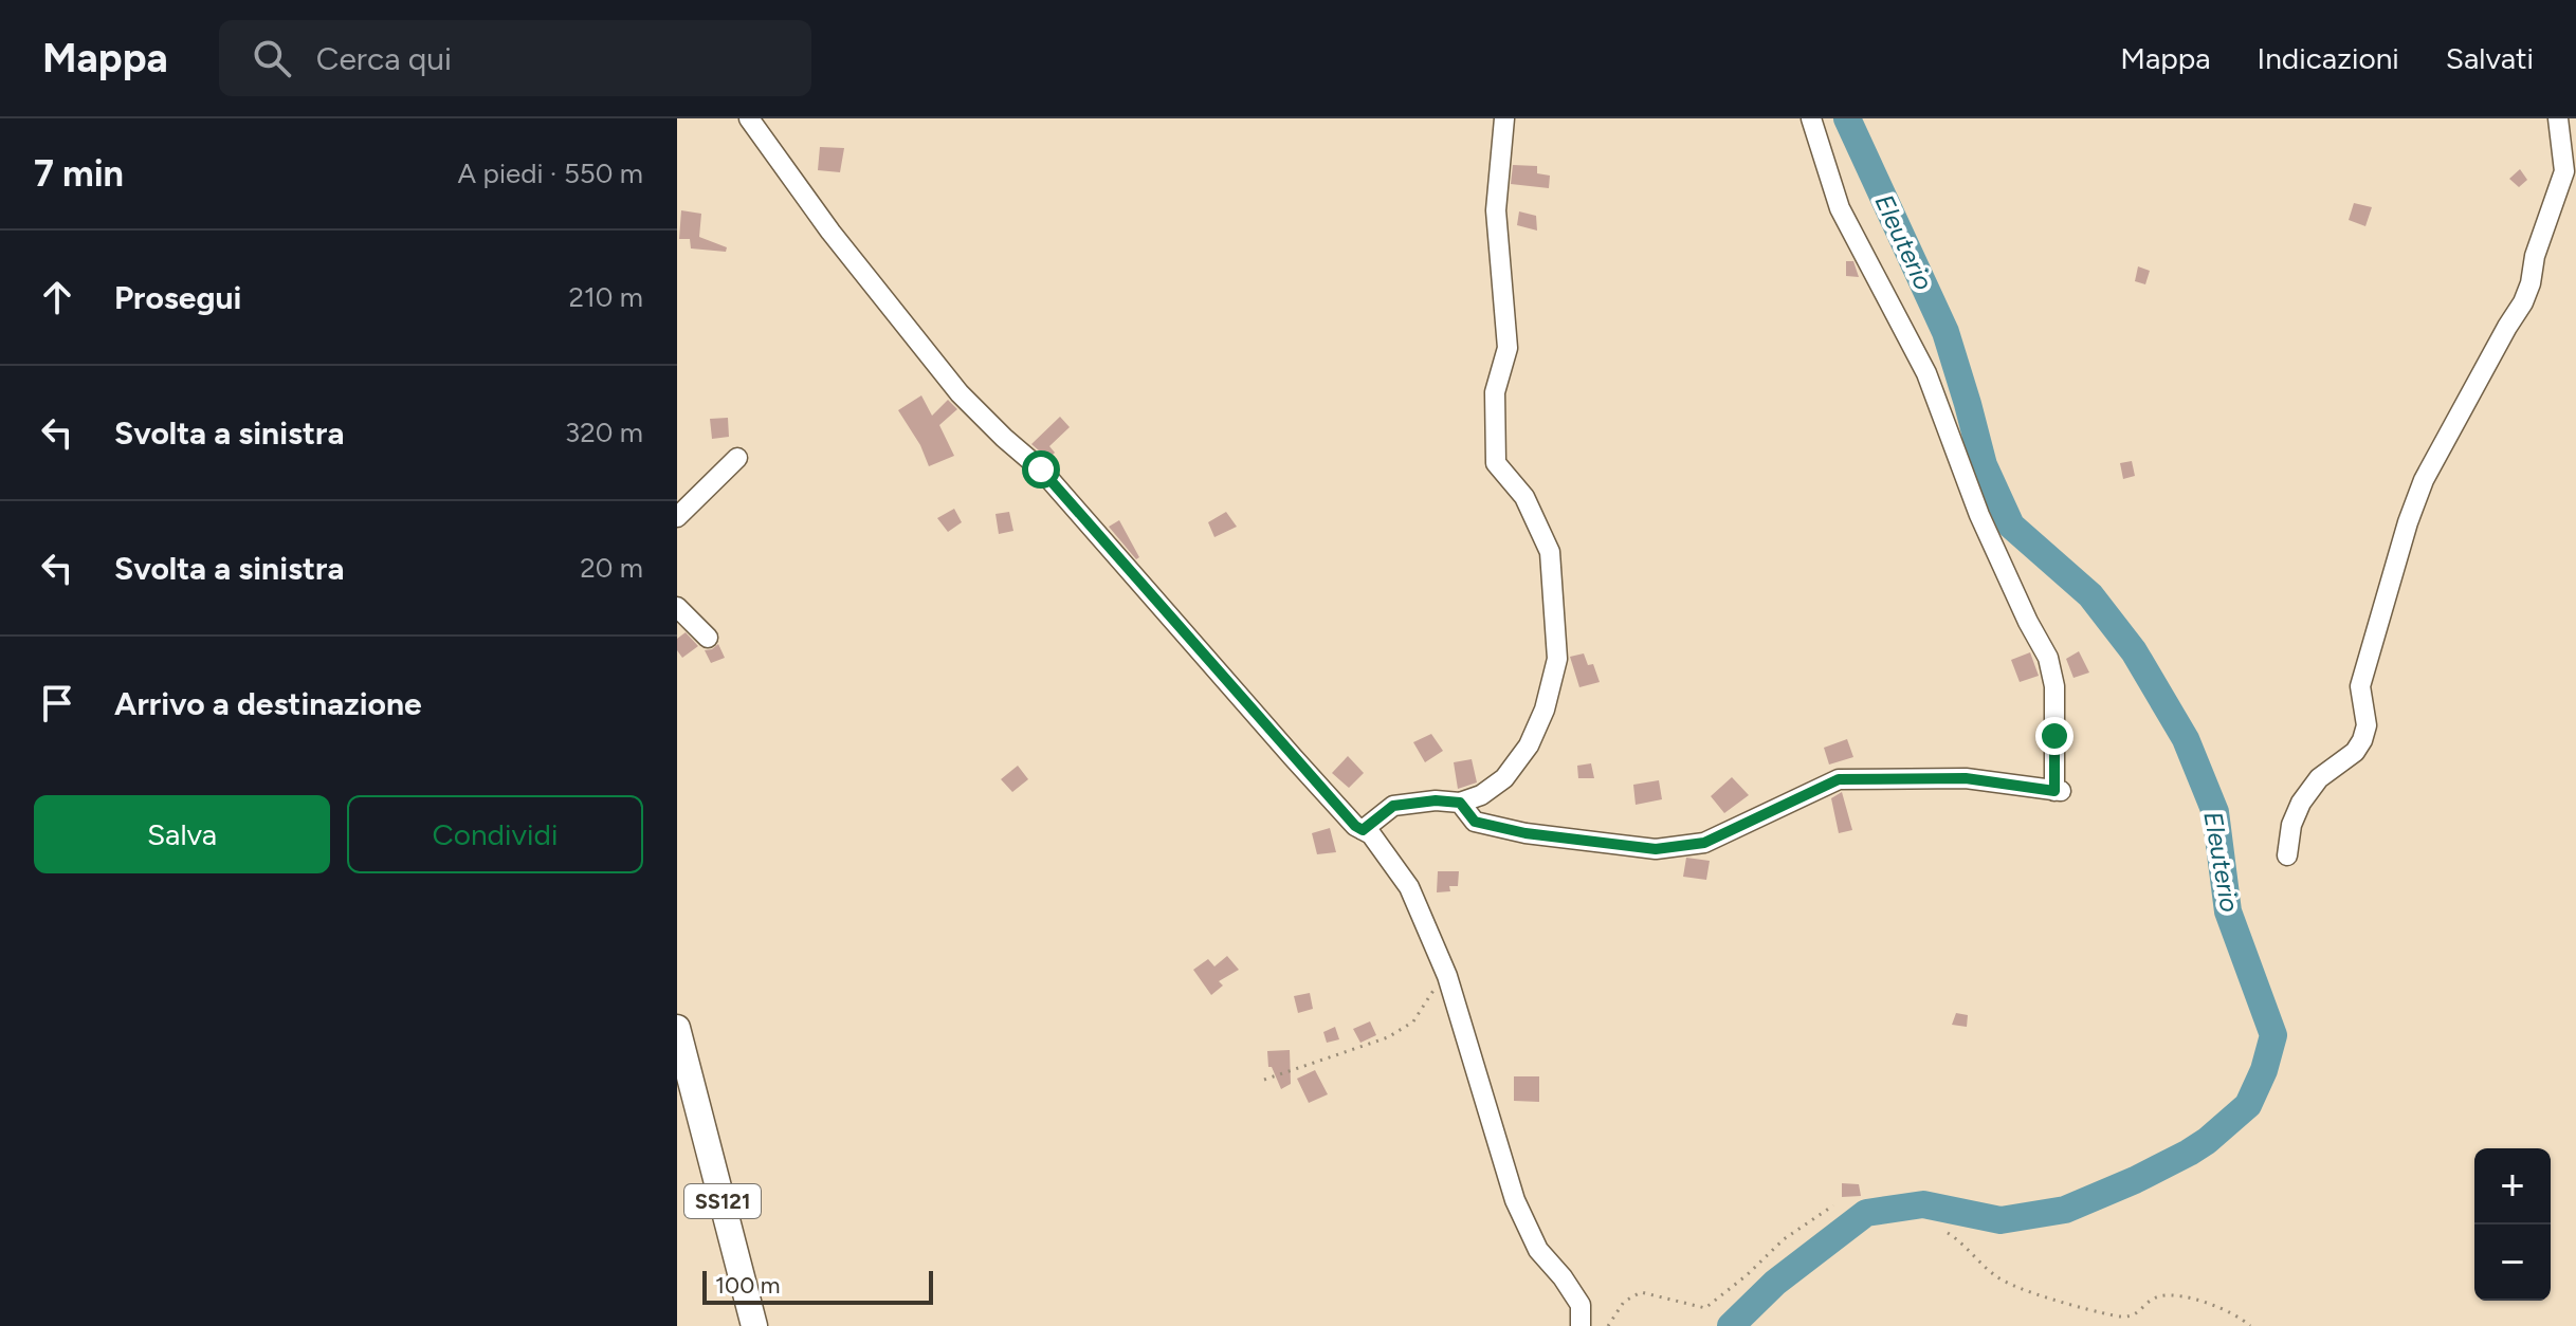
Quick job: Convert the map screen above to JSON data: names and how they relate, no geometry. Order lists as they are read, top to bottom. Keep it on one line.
{"streets":{"main road":["SS121"]},"water":["Eleuterio"],"scale_bar":"100 m","page":{"header":"Mappa","search":"Cerca qui","nav":["Mappa","Indicazioni","Salvati"],"heading":["7 min","A piedi · 550 m"],"list":[["Prosegui","210 m"],["Svolta a sinistra","320 m"],["Svolta a sinistra","20 m"],"Arrivo a destinazione"],"buttons":["Salva","Condividi"],"map_buttons":["+","−"],"scale":"100 m"}}
